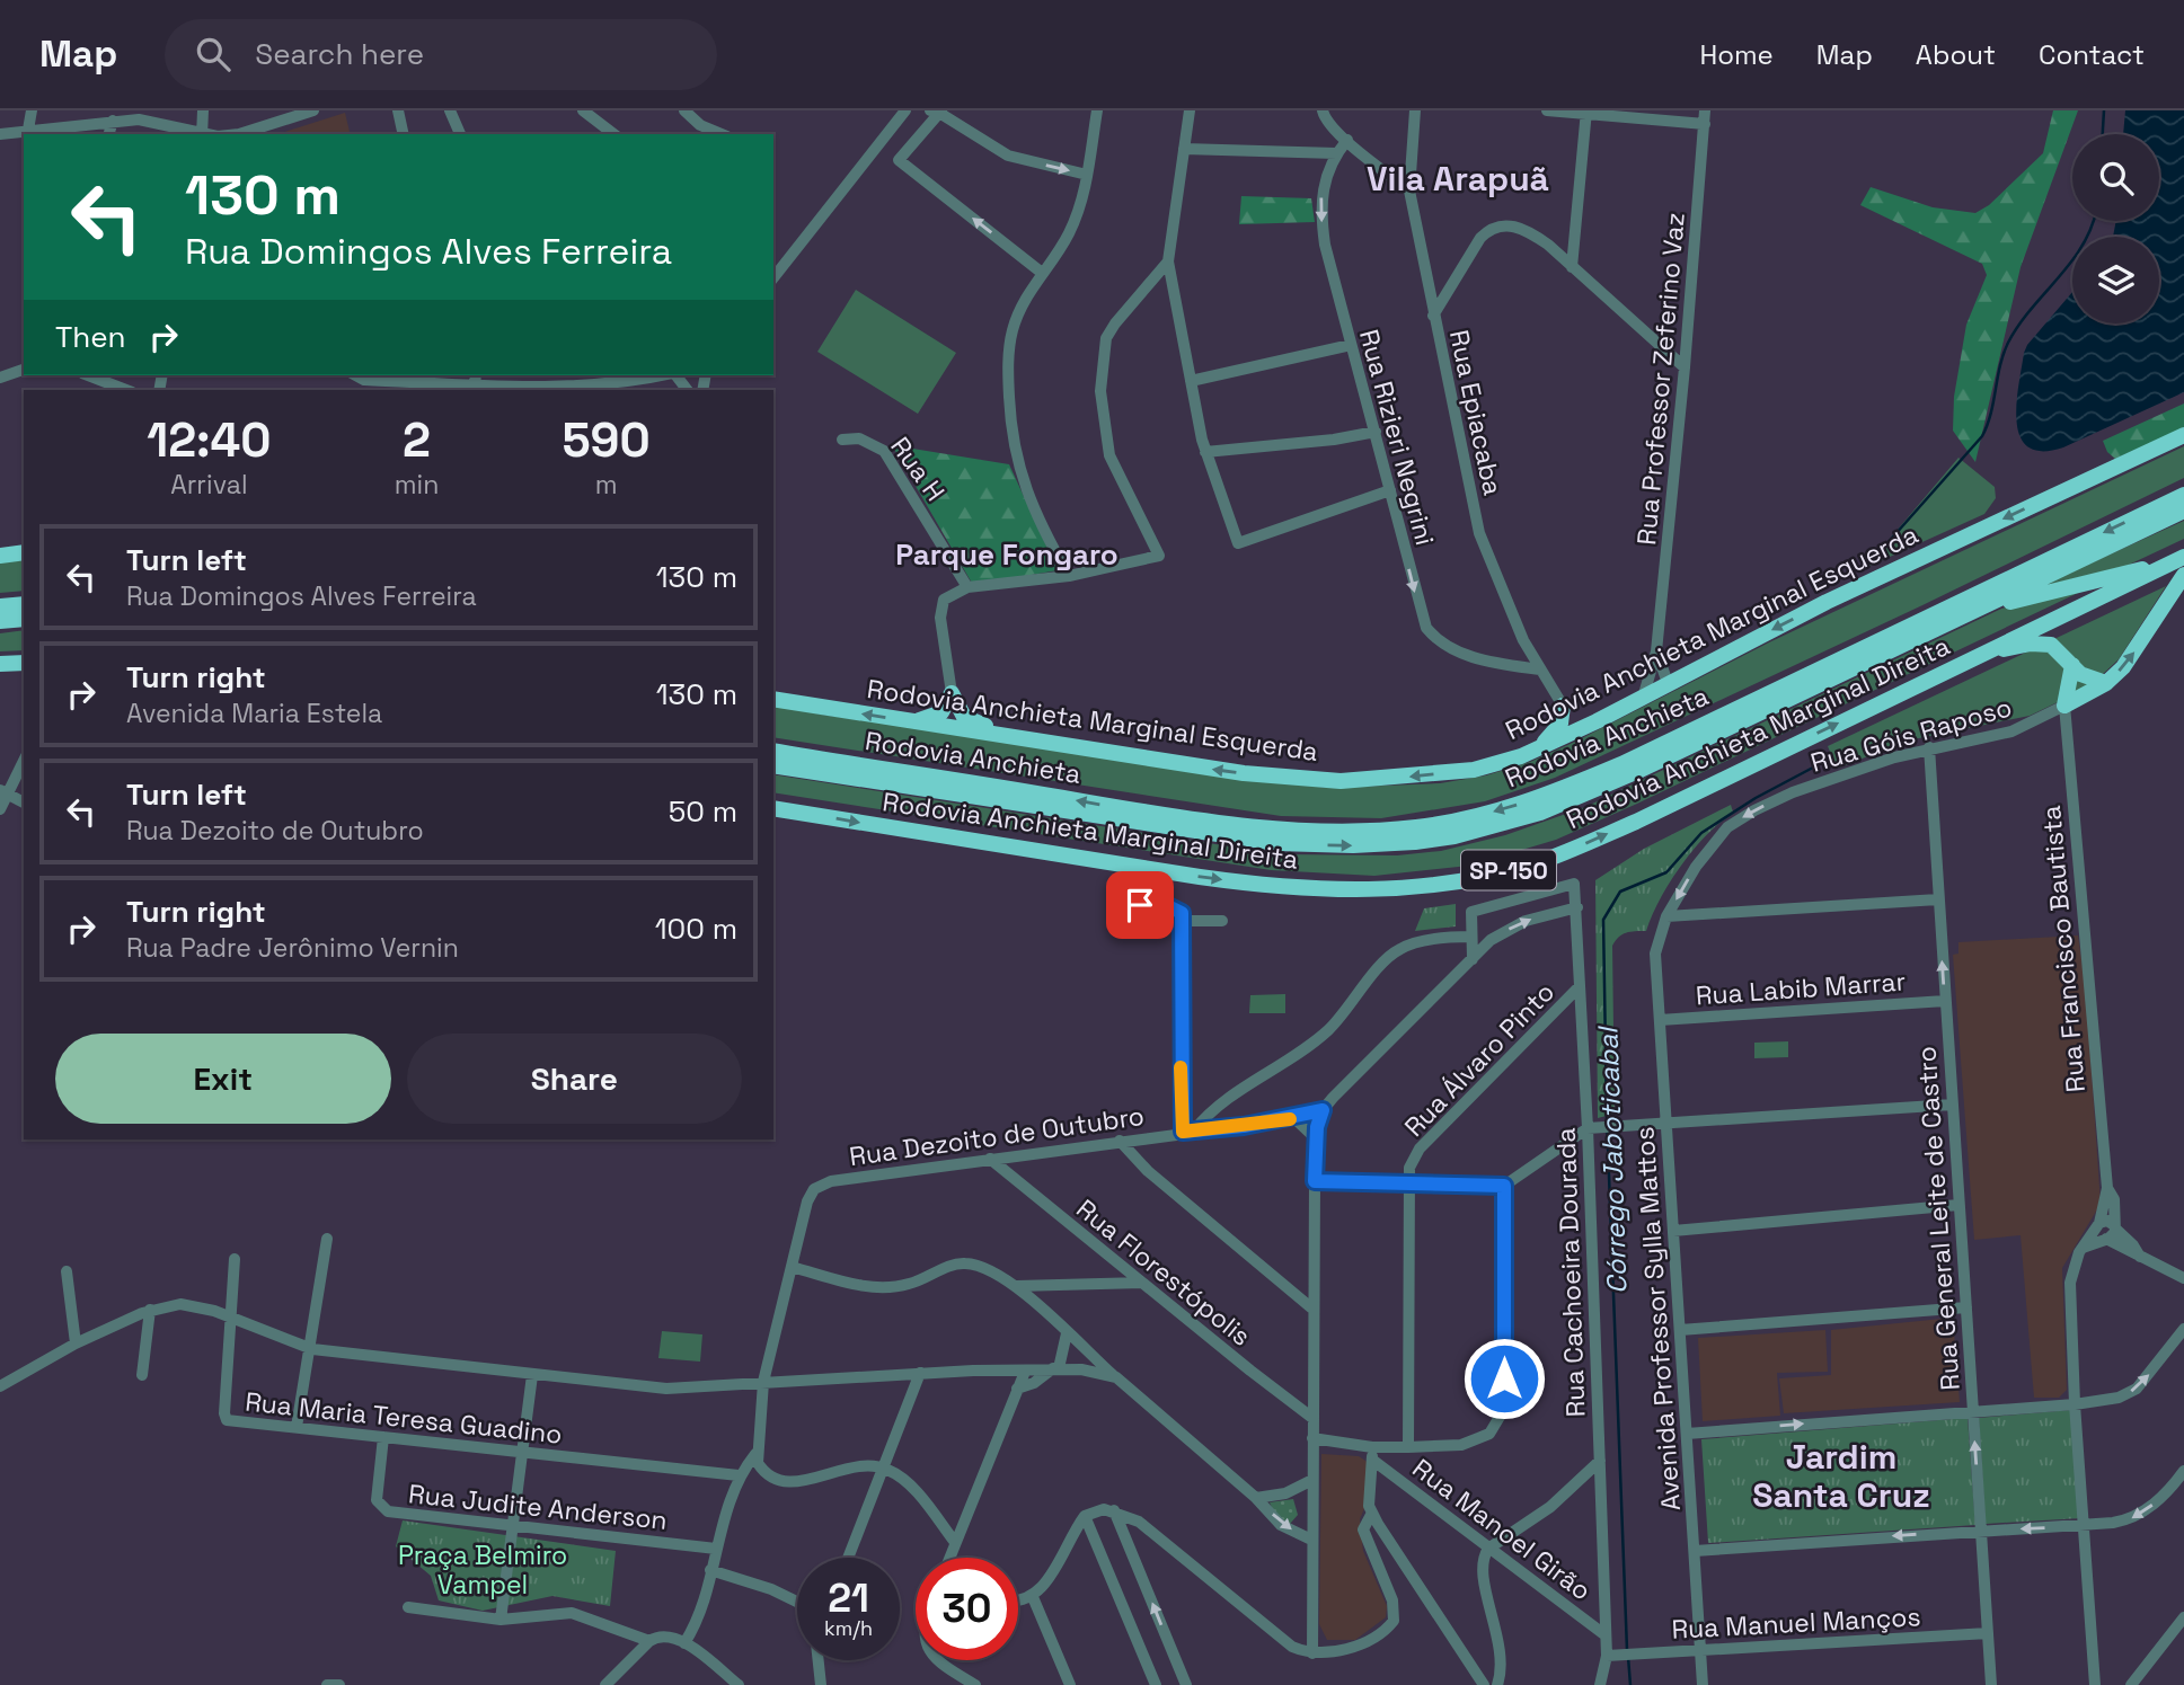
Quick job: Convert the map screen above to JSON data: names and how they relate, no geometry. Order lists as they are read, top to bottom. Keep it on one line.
{"streets":{"highway":["Rodovia Anchieta Marginal Esquerda","Rodovia Anchieta Marginal Direita","Rodovia Anchieta","SP-150"],"street":["Rua Professor Zeferino Vaz","Rua Epiacaba","Rua Rizieri Negrini","Rua H","Rua Góis Raposo","Rua Francisco Bautista","Rua Labib Marrar","Rua Álvaro Pinto","Rua Dezoito de Outubro","Rua General Leite de Castro","Rua Florestópolis","Rua Cachoeira Dourada","Avenida Professor Sylla Mattos","Rua Maria Teresa Guadino","Rua Judite Anderson","Rua Manoel Girão","Rua Manuel Manços"]},"crossings":[["Rua Professor Zeferino Vaz","Rodovia Anchieta Marginal Esquerda"],["Rua Epiacaba","Rua Rizieri Negrini"],["Rua Góis Raposo","Rua Francisco Bautista"],["Rua Góis Raposo","Rua General Leite de Castro"],["Rua Góis Raposo","Avenida Professor Sylla Mattos"],["Rua Labib Marrar","Rua General Leite de Castro"],["Rua Labib Marrar","Avenida Professor Sylla Mattos"],["Rua Álvaro Pinto","Rua Cachoeira Dourada"],["Rua Dezoito de Outubro","Rua Florestópolis"],["Rua General Leite de Castro","Rua Manuel Manços"],["Rua Cachoeira Dourada","Rua Manoel Girão"],["Rua Cachoeira Dourada","Rua Manuel Manços"],["Avenida Professor Sylla Mattos","Rua Manuel Manços"],["Rua Maria Teresa Guadino","Rua Judite Anderson"]],"one_way":["Rua Rizieri Negrini","Rodovia Anchieta Marginal Esquerda","Rodovia Anchieta Marginal Direita","Rua Góis Raposo"],"districts":["Vila Arapuã","Parque Fongaro","Jardim Santa Cruz"],"water":["Córrego Jaboticabal"],"parks":["Praça Belmiro Vampel"],"page":{"header":"Map","search":"Search here","nav":["Home","Map","About","Contact"],"turn":["130 m","Rua Domingos Alves Ferreira"],"then":"Then","eta":["12:40","Arrival","2","min","590","m"],"list":[{"name":"Turn left","note":"Rua Domingos Alves Ferreira","value":"130 m"},{"name":"Turn right","note":"Avenida Maria Estela","value":"130 m"},{"name":"Turn left","note":"Rua Dezoito de Outubro","value":"50 m"},{"name":"Turn right","note":"Rua Padre Jerônimo Vernin","value":"100 m"}],"buttons":["Exit","Share"],"speed":"21 km/h","limit":"30"}}
